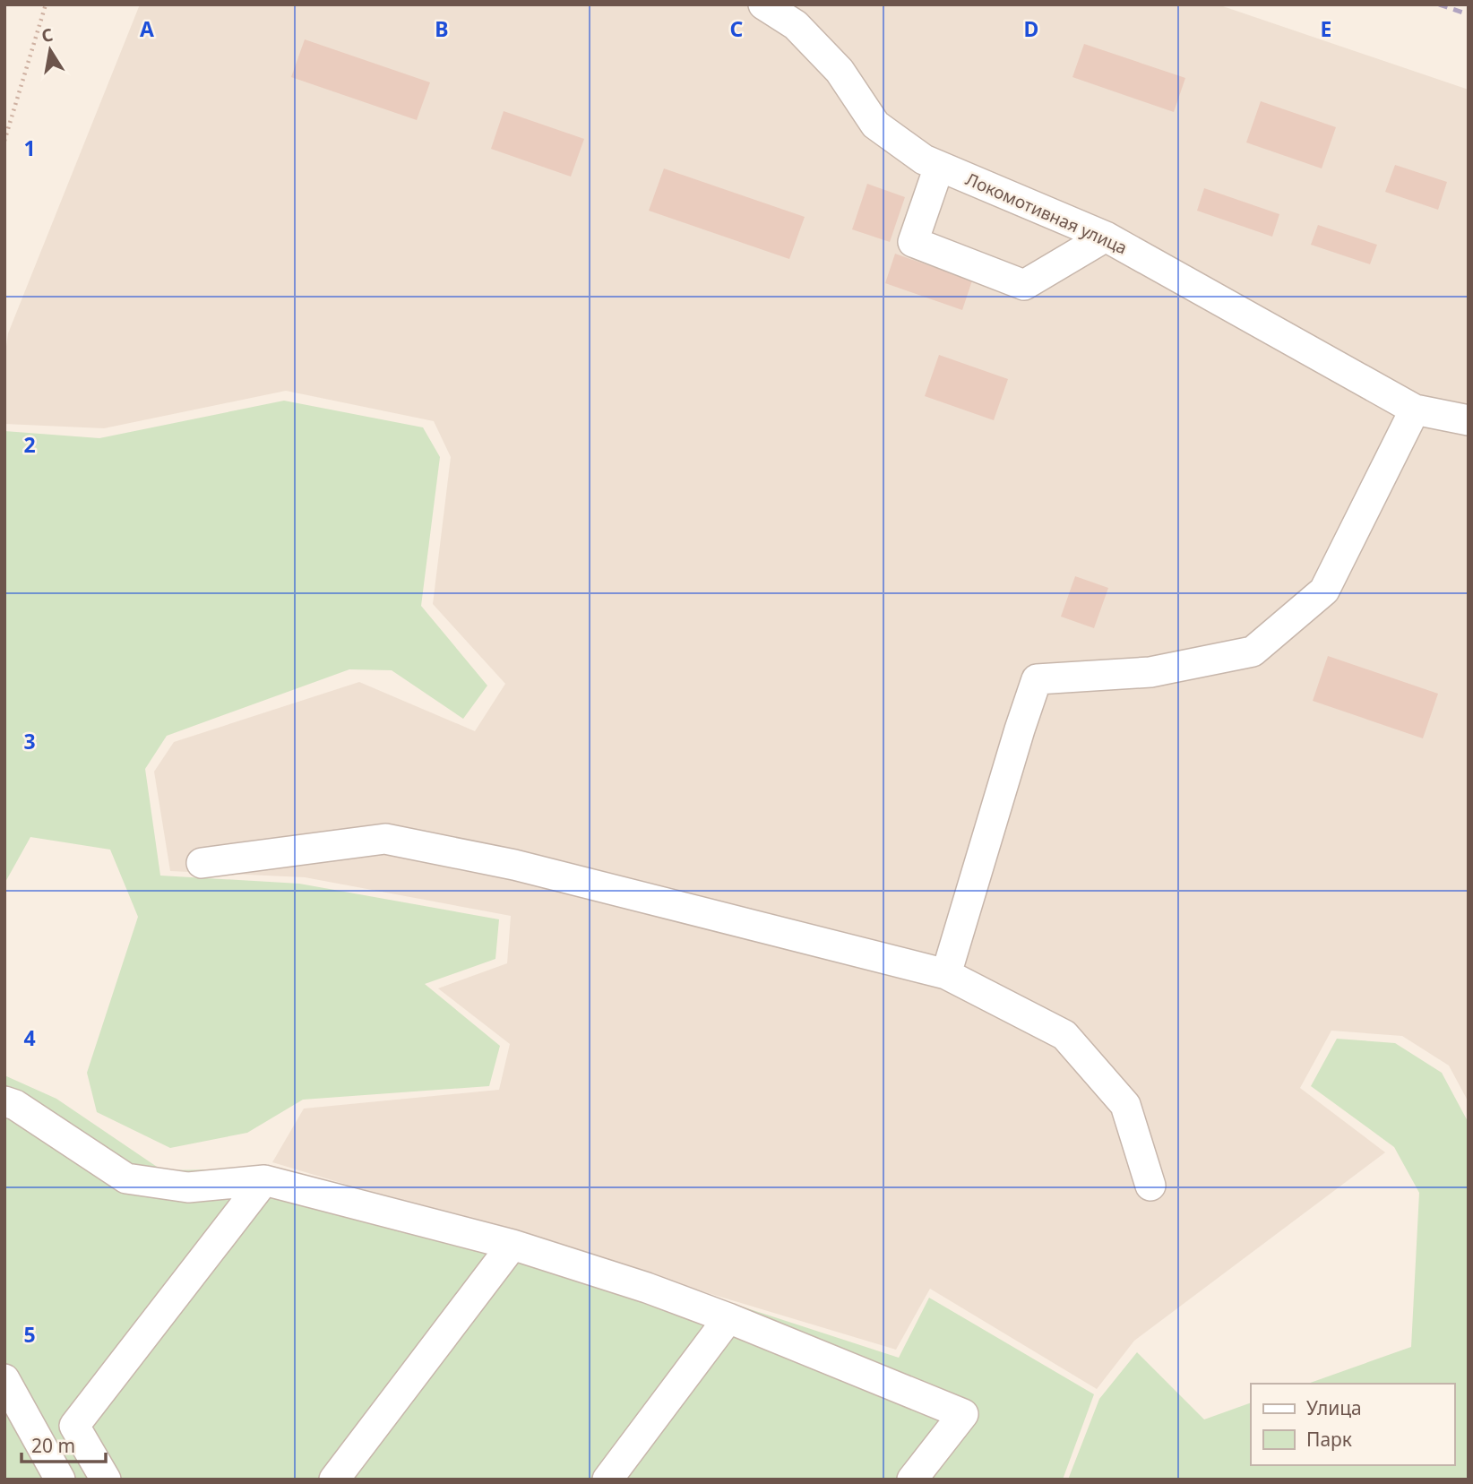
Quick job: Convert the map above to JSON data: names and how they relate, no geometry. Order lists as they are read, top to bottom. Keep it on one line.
{"streets":{"street":["Локомотивная улица"]},"legend":["Улица","Парк"],"scale_bar":"20 m","north":"top","grid":{"columns":["A","B","C","D","E"],"rows":["1","2","3","4","5"]}}
